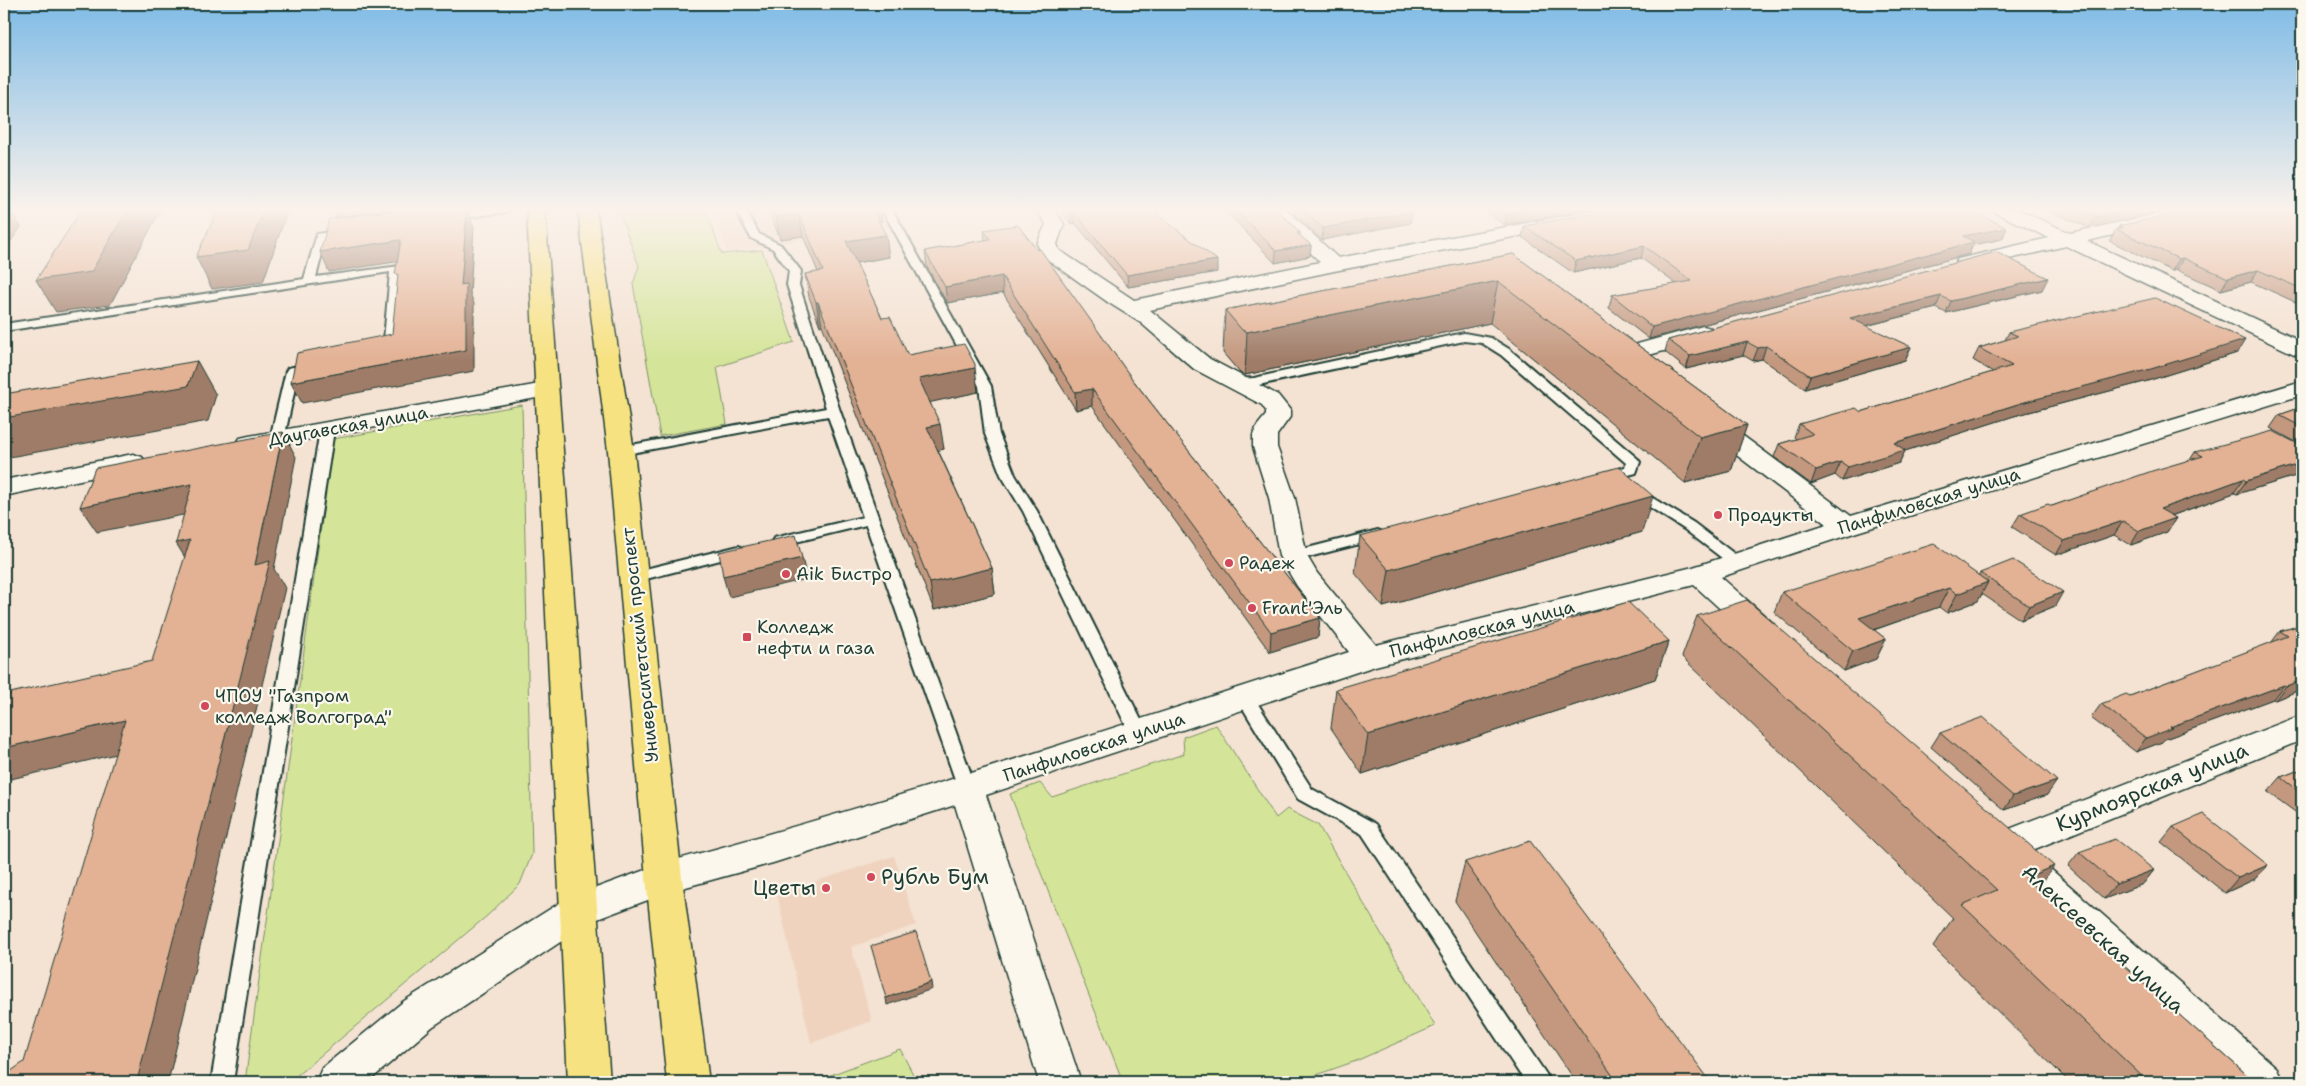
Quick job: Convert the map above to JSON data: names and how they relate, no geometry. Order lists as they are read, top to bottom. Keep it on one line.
{"streets":{"highway":["Университетский проспект"],"street":["Даугавская улица","Панфиловская улица","Курмоярская улица","Алексеевская улица"]},"crossings":[["Панфиловская улица","Университетский проспект"],["Курмоярская улица","Алексеевская улица"]],"places":{"other":["Продукты","Радеж","Aik Бистро","Frant'Эль","ЧПОУ \"Газпром колледж Волгоград\"","Рубль Бум","Цветы"],"transit":["Колледж нефти и газа"]}}
